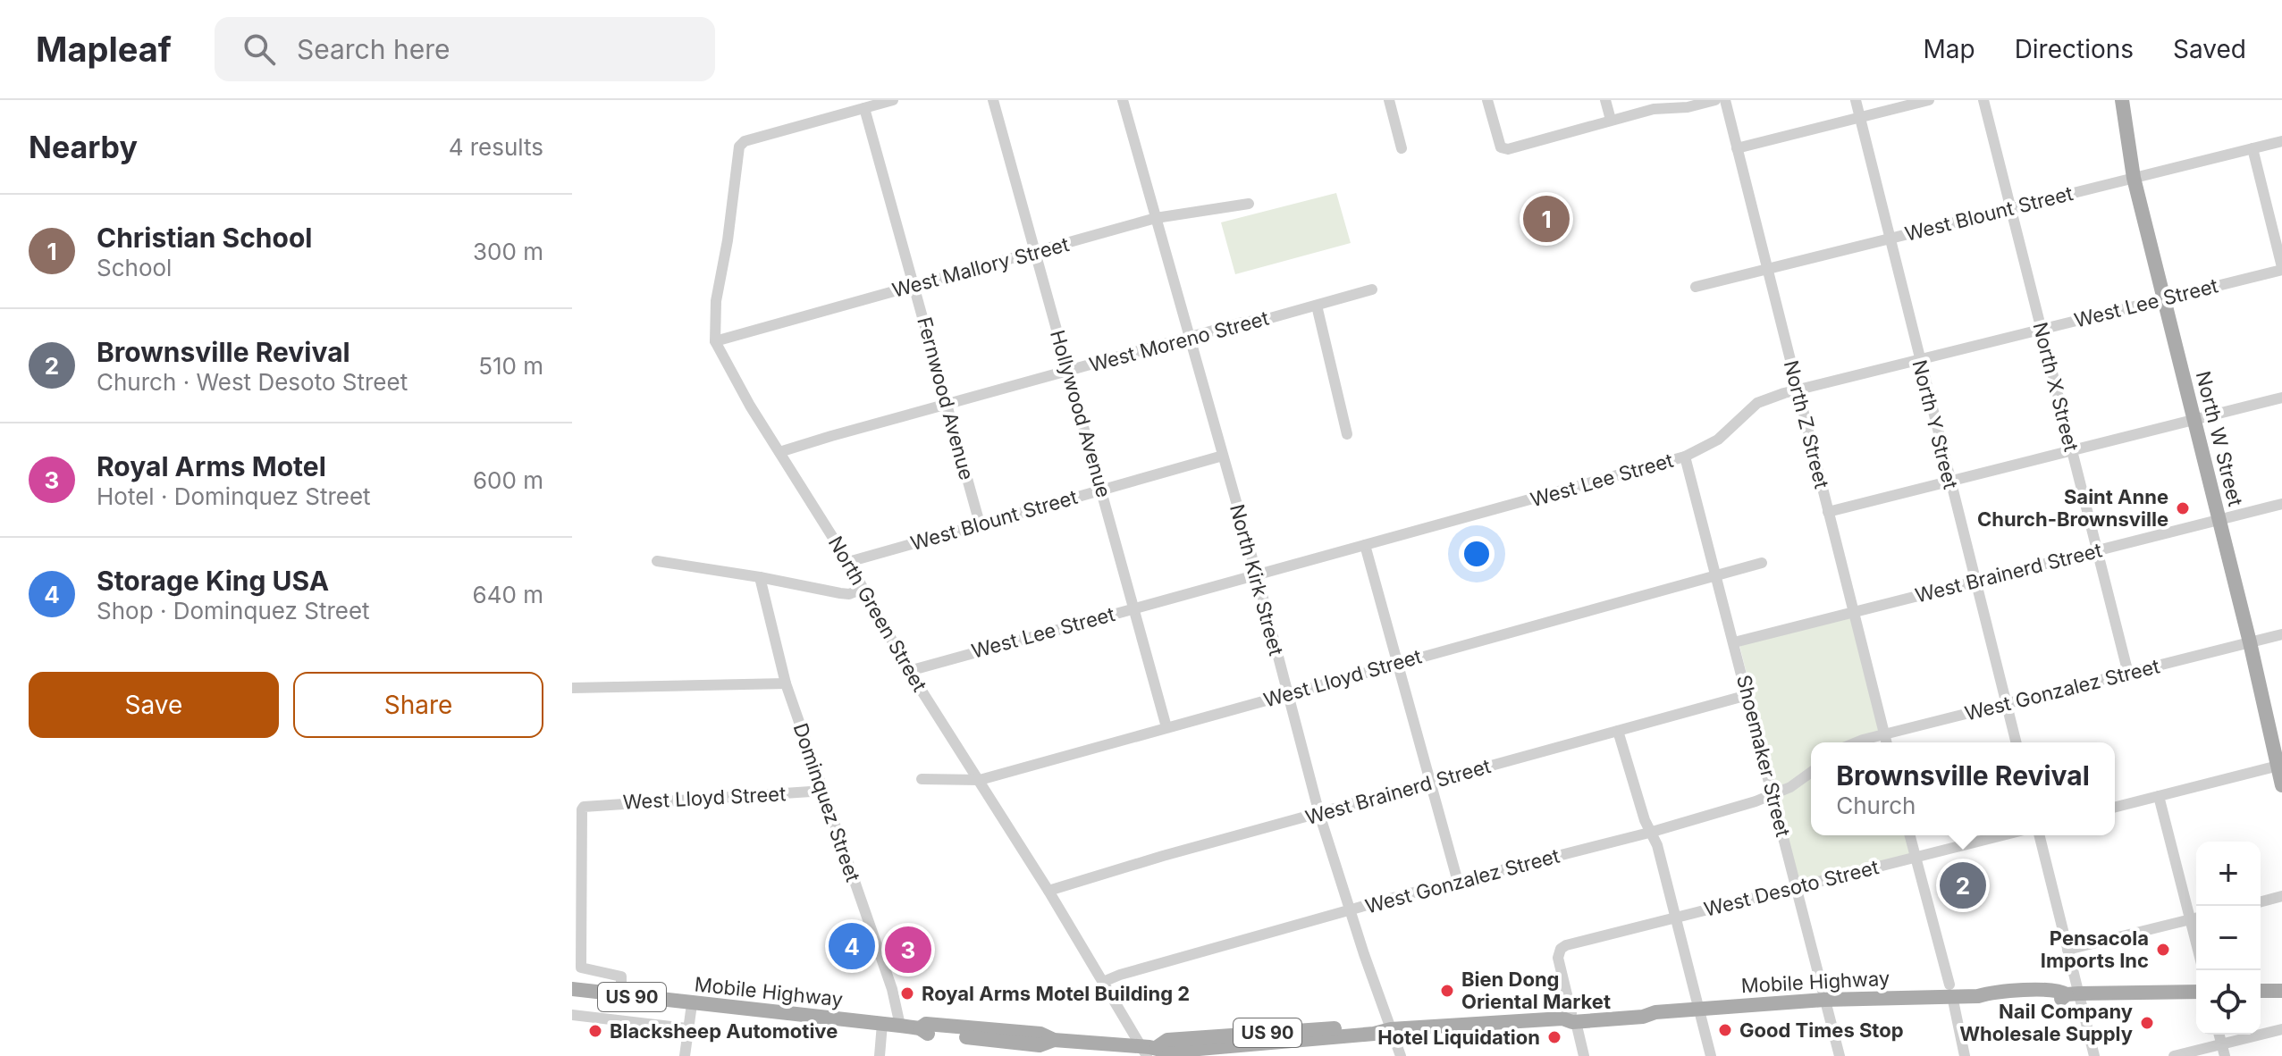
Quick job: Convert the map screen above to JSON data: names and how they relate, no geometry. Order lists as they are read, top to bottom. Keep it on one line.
{"streets":{"main road":["North W Street","Mobile Highway","US 90"],"street":["West Blount Street","West Mallory Street","West Lee Street","West Moreno Street","North X Street","Fernwood Avenue","Hollywood Avenue","North Z Street","North Y Street","West Brainerd Street","North Kirk Street","North Green Street","West Lloyd Street","West Gonzalez Street","Shoemaker Street","Dominquez Street","West Desoto Street"]},"crossings":[["West Blount Street","North X Street"],["West Blount Street","Fernwood Avenue"],["West Blount Street","Hollywood Avenue"],["West Blount Street","North Z Street"],["West Blount Street","North Y Street"],["West Blount Street","North W Street"],["West Blount Street","North Kirk Street"],["West Blount Street","North Green Street"],["West Mallory Street","Fernwood Avenue"],["West Mallory Street","Hollywood Avenue"],["West Mallory Street","North Kirk Street"],["West Mallory Street","North Green Street"],["West Lee Street","North X Street"],["West Lee Street","Hollywood Avenue"],["West Lee Street","North Z Street"],["West Lee Street","North Y Street"],["West Lee Street","North W Street"],["West Lee Street","North Kirk Street"],["West Lee Street","North Green Street"],["West Lee Street","Shoemaker Street"],["West Moreno Street","Fernwood Avenue"],["West Moreno Street","Hollywood Avenue"],["West Moreno Street","North Kirk Street"],["West Moreno Street","North Green Street"],["North X Street","West Brainerd Street"],["North X Street","West Gonzalez Street"],["Fernwood Avenue","North Green Street"],["Hollywood Avenue","West Lloyd Street"],["North Z Street","West Brainerd Street"],["North Z Street","West Gonzalez Street"],["North Y Street","West Brainerd Street"],["North Y Street","West Gonzalez Street"],["North W Street","West Brainerd Street"],["North W Street","West Gonzalez Street"],["West Brainerd Street","North Kirk Street"],["West Brainerd Street","North Green Street"],["West Brainerd Street","Shoemaker Street"],["North Kirk Street","West Lloyd Street"],["North Kirk Street","West Gonzalez Street"],["North Kirk Street","Mobile Highway"],["North Green Street","West Lloyd Street"],["North Green Street","West Gonzalez Street"],["North Green Street","Mobile Highway"],["West Lloyd Street","Shoemaker Street"],["West Lloyd Street","Dominquez Street"],["West Lloyd Street","Mobile Highway"],["West Gonzalez Street","Shoemaker Street"],["Shoemaker Street","West Desoto Street"],["Shoemaker Street","Mobile Highway"],["Dominquez Street","Mobile Highway"],["West Desoto Street","Mobile Highway"]],"places":["Saint Anne Church-Brownsville","Pensacola Imports Inc","Bien Dong Oriental Market","Royal Arms Motel Building 2","Nail Company Wholesale Supply","Good Times Stop","Blacksheep Automotive","Hotel Liquidation"],"page":{"header":"Mapleaf","search":"Search here","nav":["Map","Directions","Saved"],"heading":["Nearby","4 results"],"pins":["1","2","4","3"],"list":[{"mark":"1","name":"Christian School","note":"School","value":"300 m"},{"mark":"2","name":"Brownsville Revival","note":"Church · West Desoto Street","value":"510 m"},{"mark":"3","name":"Royal Arms Motel","note":"Hotel · Dominquez Street","value":"600 m"},{"mark":"4","name":"Storage King USA","note":"Shop · Dominquez Street","value":"640 m"}],"buttons":["Save","Share"],"popup":["Brownsville Revival","Church"],"map_buttons":["+","−"]}}
